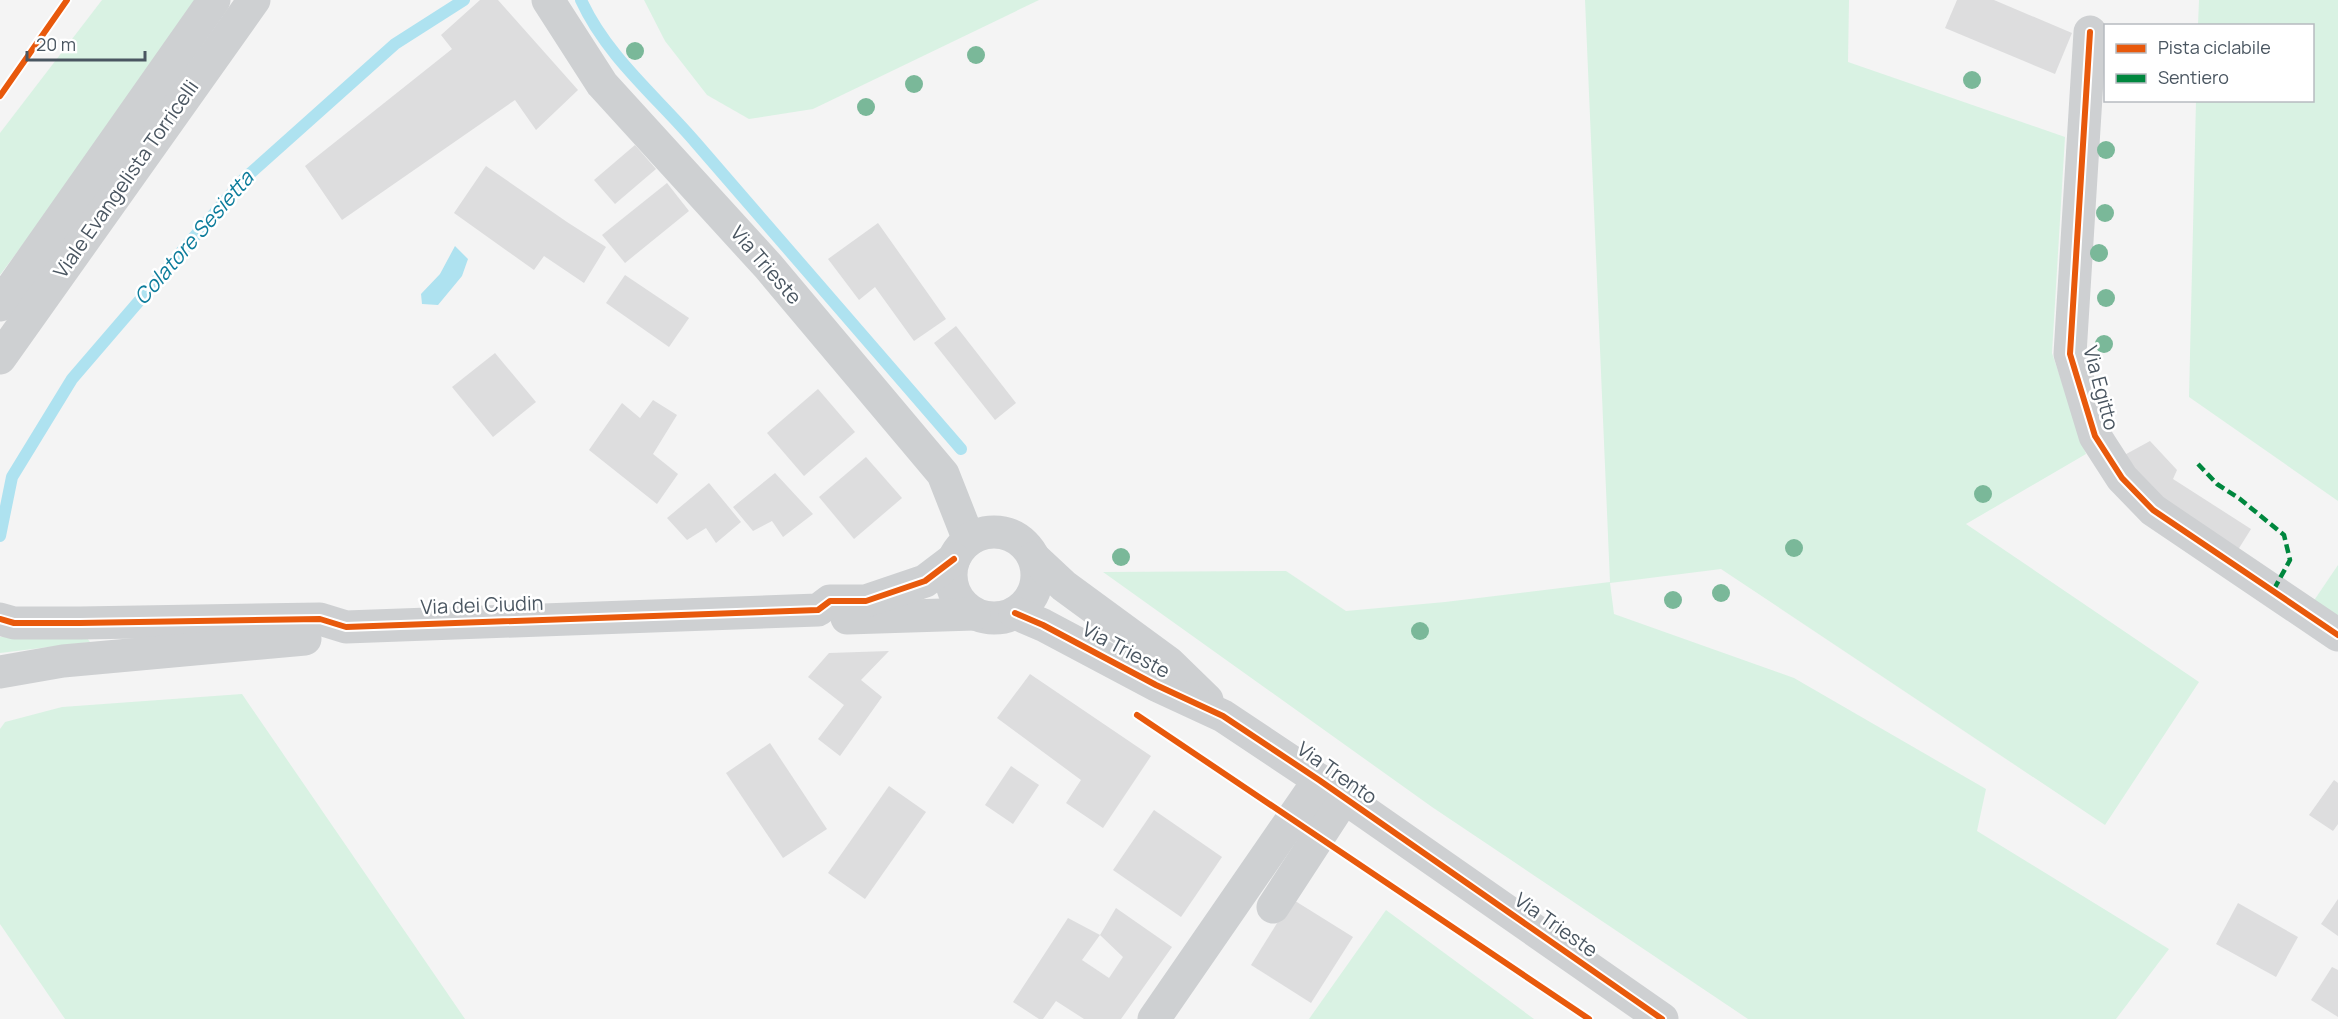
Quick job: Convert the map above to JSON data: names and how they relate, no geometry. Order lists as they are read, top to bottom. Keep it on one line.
{"streets":{"street":["Viale Evangelista Torricelli","Via Trieste","Via Egitto","Via dei Ciudin","Via Trento"]},"crossings":[["Via Trieste","Via dei Ciudin"],["Via Trieste","Via Trento"]],"water":["Colatore Sesietta"],"legend":["Pista ciclabile","Sentiero"],"scale_bar":"20 m"}
